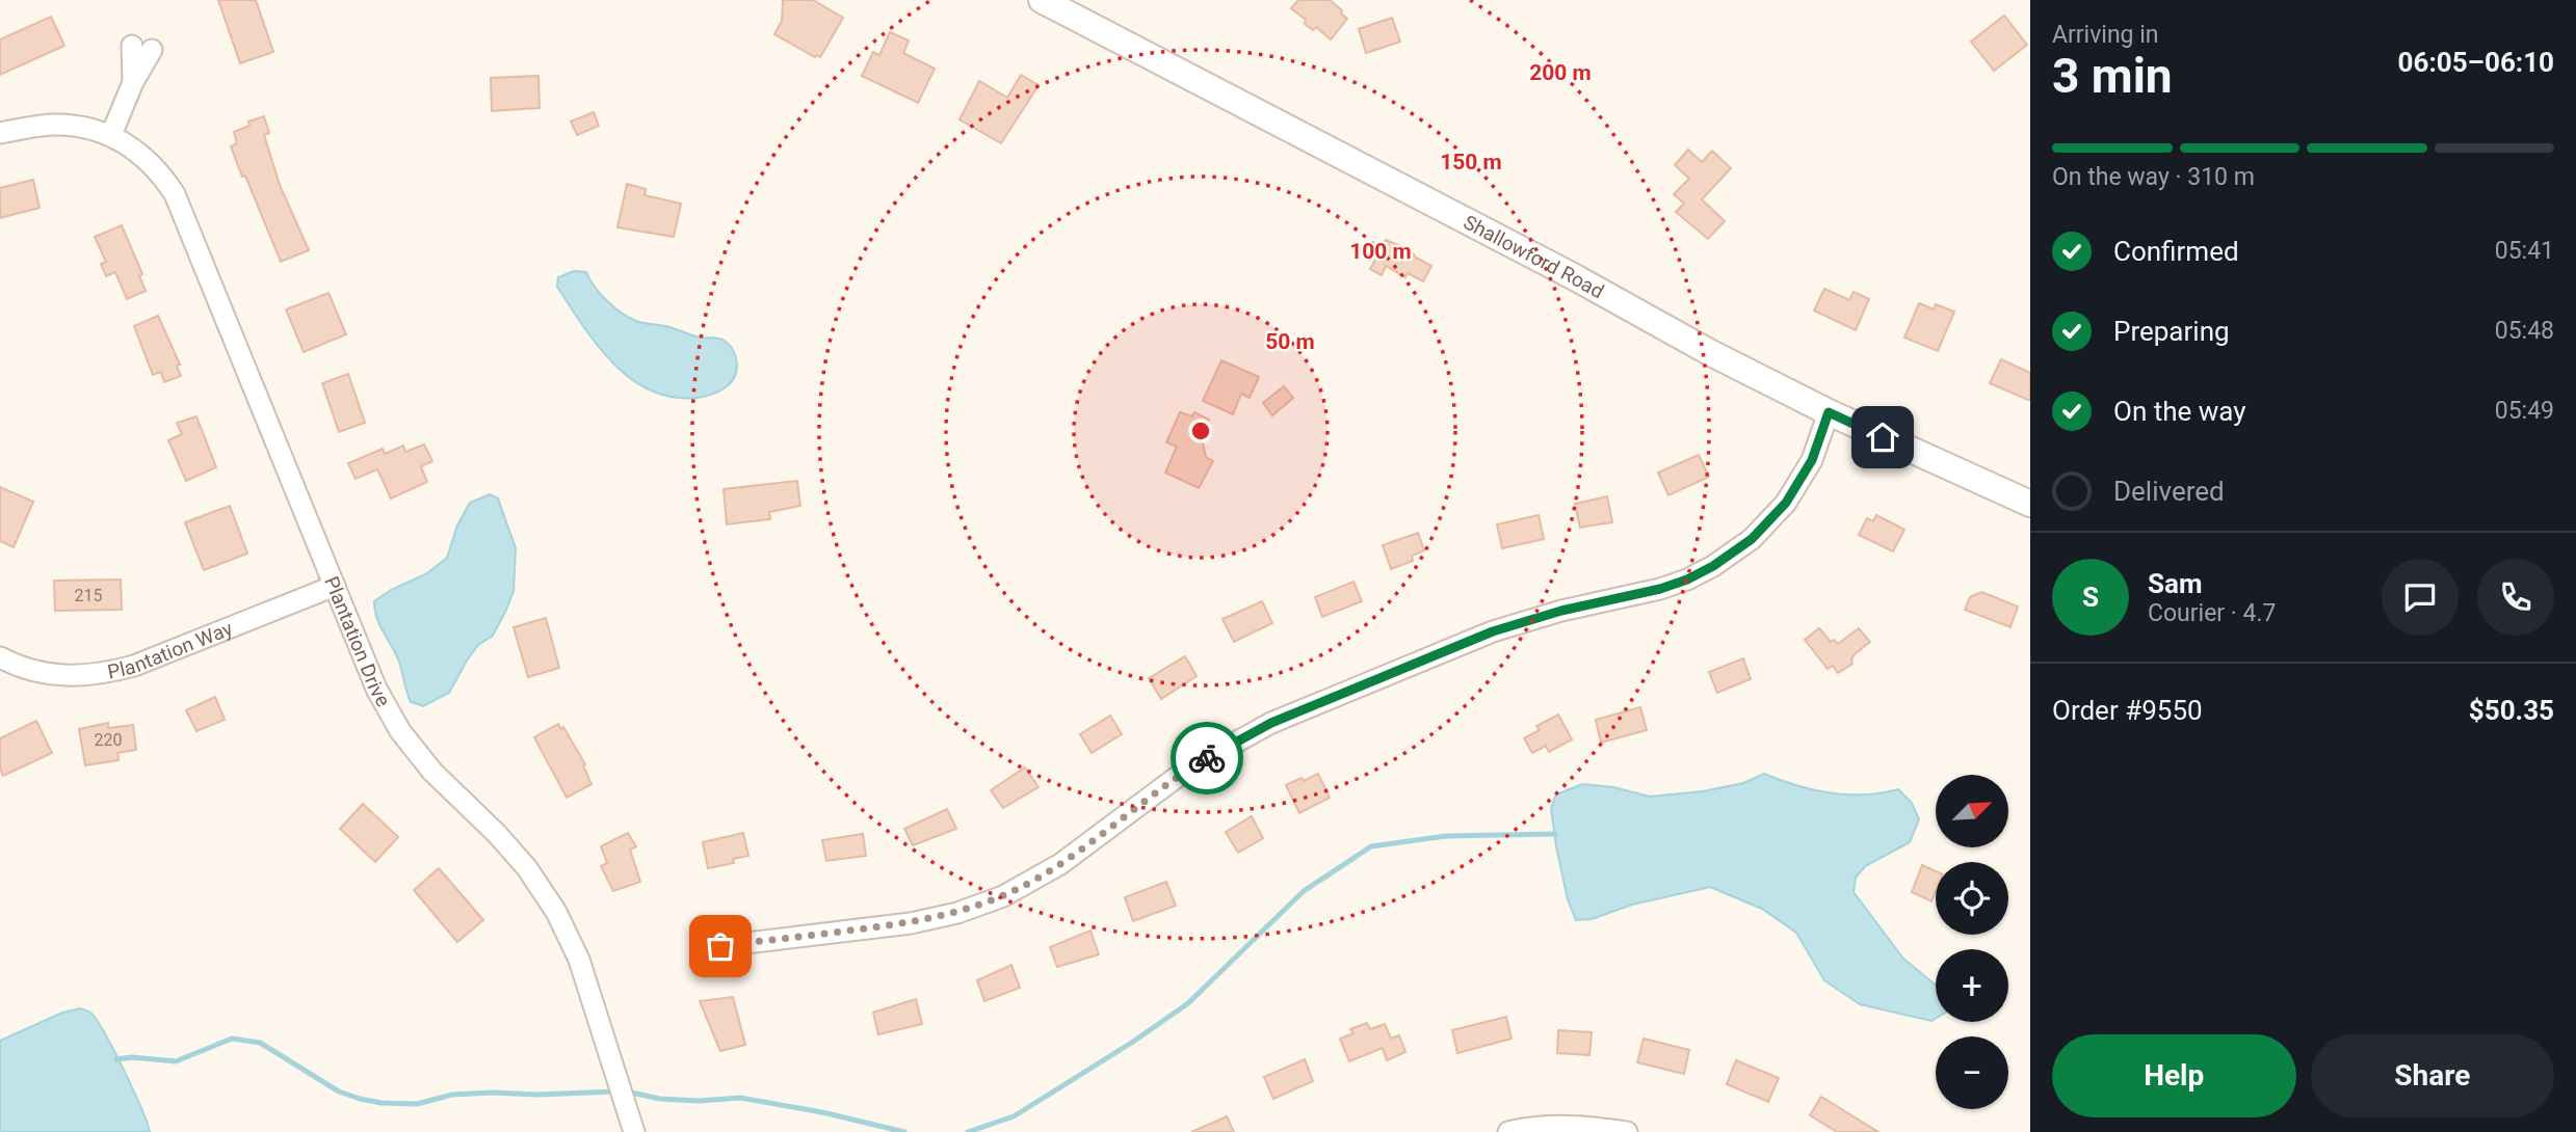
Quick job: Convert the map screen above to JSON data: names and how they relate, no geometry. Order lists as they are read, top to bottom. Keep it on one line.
{"streets":{"street":["Shallowford Road","Plantation Drive","Plantation Way"]},"crossings":[["Plantation Drive","Plantation Way"]],"house_numbers":["215","220"],"north":"top right","page":{"heading":["3 min","Arriving in","06:05–06:10"],"panel":["Sam","Courier · 4.7","Order #9550","$50.35"],"bar":"On the way · 310 m","list":[["Confirmed","05:41"],["Preparing","05:48"],["On the way","05:49"],"Delivered"],"round":"S","map_buttons":["+","−"],"buttons":["Help","Share"]},"rings":["200 m","150 m","100 m","50 m"]}
